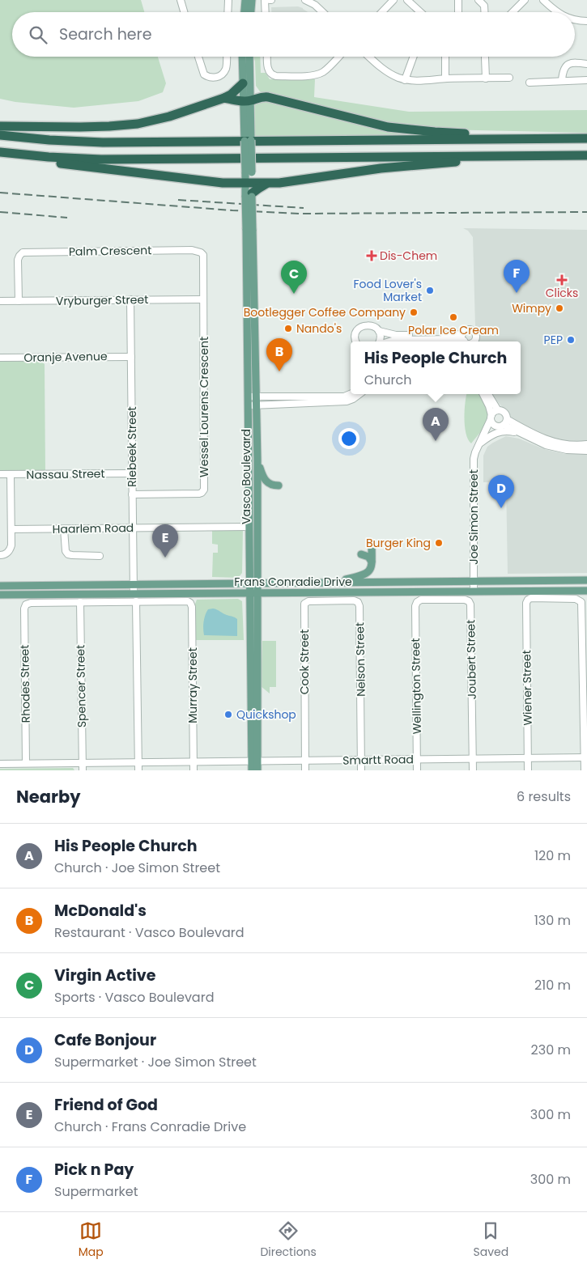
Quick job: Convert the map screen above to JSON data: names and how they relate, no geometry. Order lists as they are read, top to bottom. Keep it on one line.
{"streets":{"main road":["Vasco Boulevard","Frans Conradie Drive"],"street":["Palm Crescent","Vryburger Street","Oranje Avenue","Wessel Lourens Crescent","Riebeek Street","Nassau Street","Joe Simon Street","Haarlem Road","Nelson Street","Joubert Street","Cook Street","Rhodes Street","Murray Street","Spencer Street","Wellington Street","Wiener Street","Smartt Road"]},"crossings":[["Palm Crescent","Vryburger Street"],["Palm Crescent","Wessel Lourens Crescent"],["Vryburger Street","Wessel Lourens Crescent"],["Vryburger Street","Riebeek Street"],["Oranje Avenue","Riebeek Street"],["Wessel Lourens Crescent","Riebeek Street"],["Riebeek Street","Nassau Street"],["Riebeek Street","Haarlem Road"],["Riebeek Street","Frans Conradie Drive"],["Vasco Boulevard","Haarlem Road"],["Vasco Boulevard","Frans Conradie Drive"],["Vasco Boulevard","Smartt Road"],["Joe Simon Street","Frans Conradie Drive"],["Nelson Street","Cook Street"],["Nelson Street","Smartt Road"],["Joubert Street","Wellington Street"],["Joubert Street","Smartt Road"],["Cook Street","Smartt Road"],["Rhodes Street","Spencer Street"],["Rhodes Street","Smartt Road"],["Murray Street","Smartt Road"],["Spencer Street","Smartt Road"],["Wellington Street","Smartt Road"],["Wiener Street","Smartt Road"]],"places":{"health":["Dis-Chem","Clicks"],"other":["Food Lover's Market","Wimpy","Bootlegger Coffee Company","Polar Ice Cream","Nando's","PEP","Burger King","Quickshop"]},"page":{"search":"Search here","pins":["F","C","B","A","D","E"],"popup":["His People Church","Church"],"heading":["Nearby","6 results"],"list":[{"mark":"A","name":"His People Church","note":"Church · Joe Simon Street","value":"120 m"},{"mark":"B","name":"McDonald's","note":"Restaurant · Vasco Boulevard","value":"130 m"},{"mark":"C","name":"Virgin Active","note":"Sports · Vasco Boulevard","value":"210 m"},{"mark":"D","name":"Cafe Bonjour","note":"Supermarket · Joe Simon Street","value":"230 m"},{"mark":"E","name":"Friend of God","note":"Church · Frans Conradie Drive","value":"300 m"},{"mark":"F","name":"Pick n Pay","note":"Supermarket","value":"300 m"}],"nav":["Map","Directions","Saved"]}}
